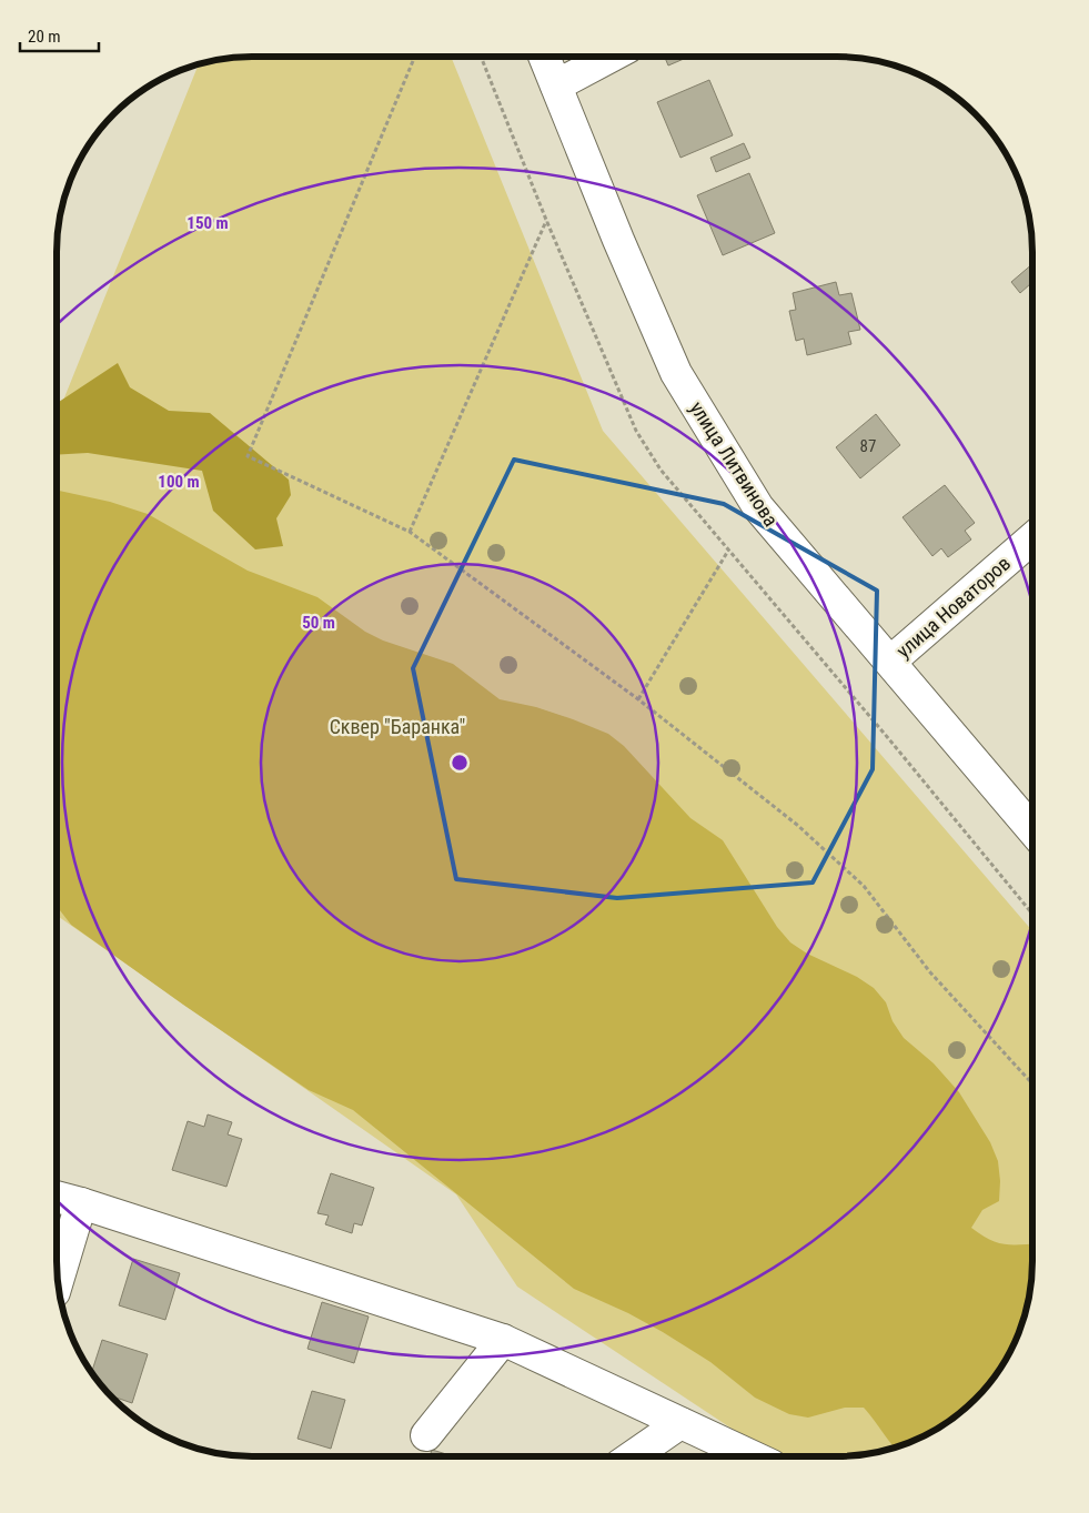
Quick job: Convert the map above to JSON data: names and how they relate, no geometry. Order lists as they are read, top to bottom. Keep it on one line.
{"streets":{"street":["улица Литвинова","улица Новаторов"]},"crossings":[["улица Литвинова","улица Новаторов"]],"parks":["Сквер \"Баранка\""],"house_numbers":["87"],"scale_bar":"20 m","rings":["150 m","100 m","50 m"]}
